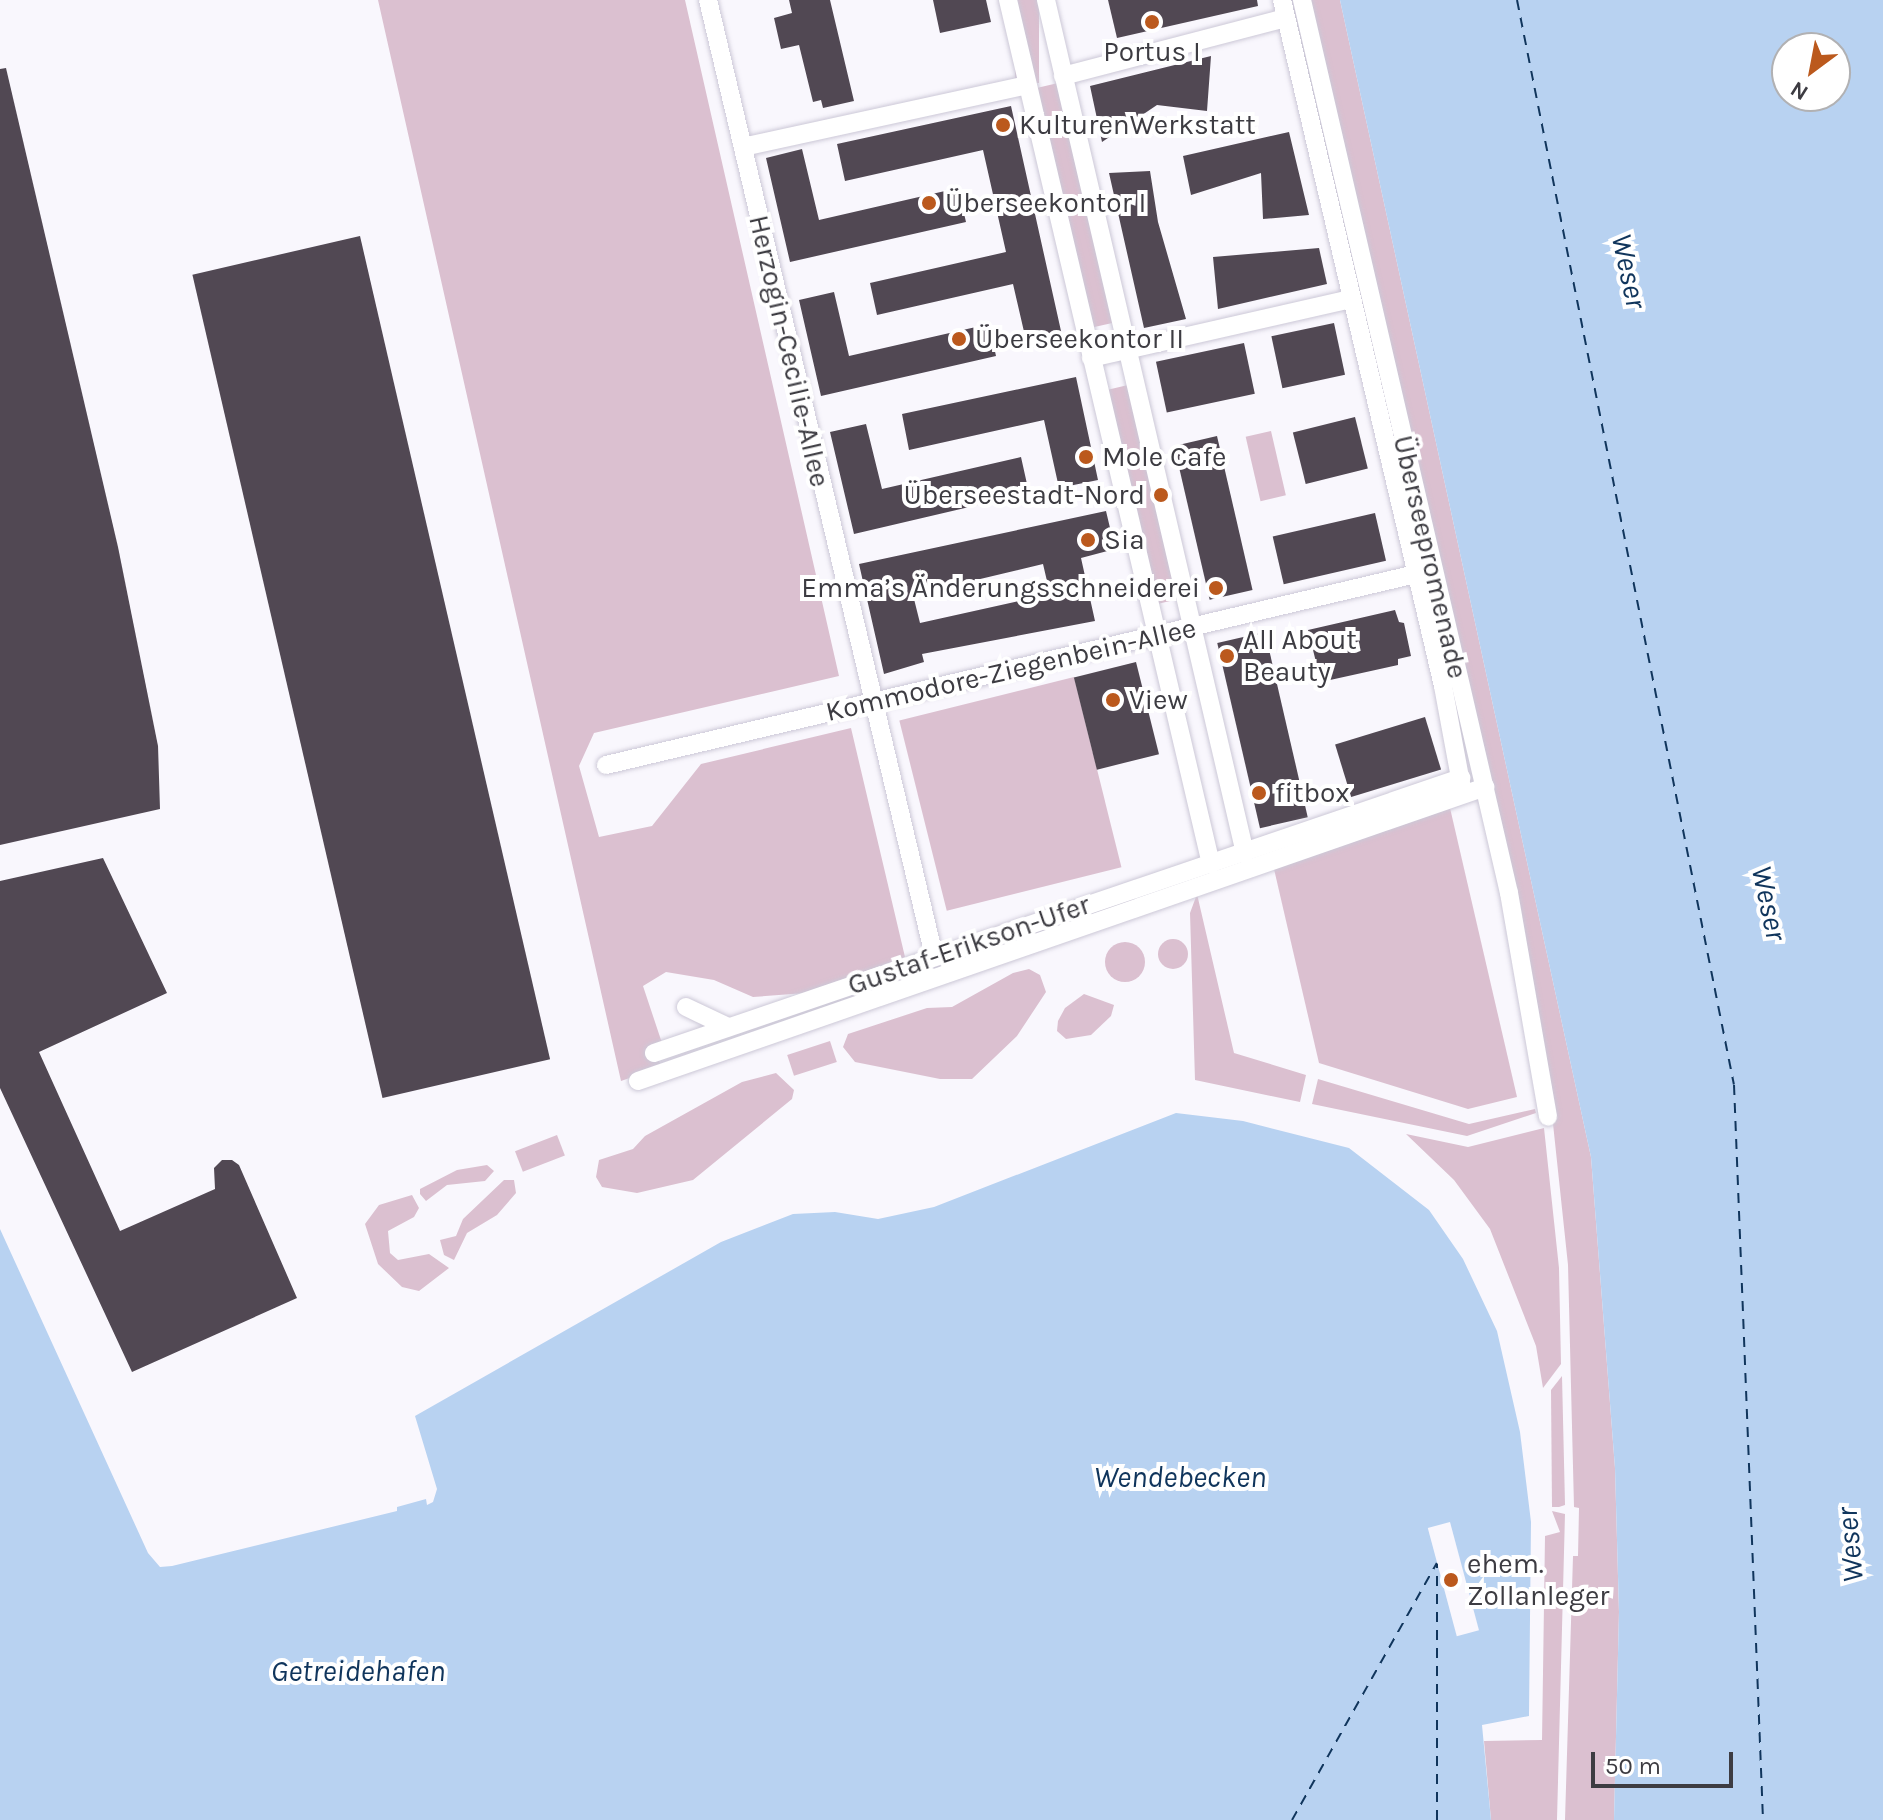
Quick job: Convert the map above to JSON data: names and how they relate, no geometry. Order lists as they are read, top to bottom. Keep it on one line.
{"streets":{"street":["Herzogin-Cecilie-Allee","Überseepromenade","Kommodore-Ziegenbein-Allee","Gustaf-Erikson-Ufer"]},"crossings":[["Herzogin-Cecilie-Allee","Kommodore-Ziegenbein-Allee"],["Herzogin-Cecilie-Allee","Gustaf-Erikson-Ufer"],["Überseepromenade","Kommodore-Ziegenbein-Allee"],["Überseepromenade","Gustaf-Erikson-Ufer"]],"water":["Weser","Wendebecken","Getreidehafen"],"places":["Portus I","KulturenWerkstatt","Überseekontor I","Überseekontor II","Mole Cafe","Überseestadt-Nord","Sia","Emma’s Änderungsschneiderei","All About Beauty","View","fitbox","ehem. Zollanleger"],"scale_bar":"50 m","north":"bottom left"}
